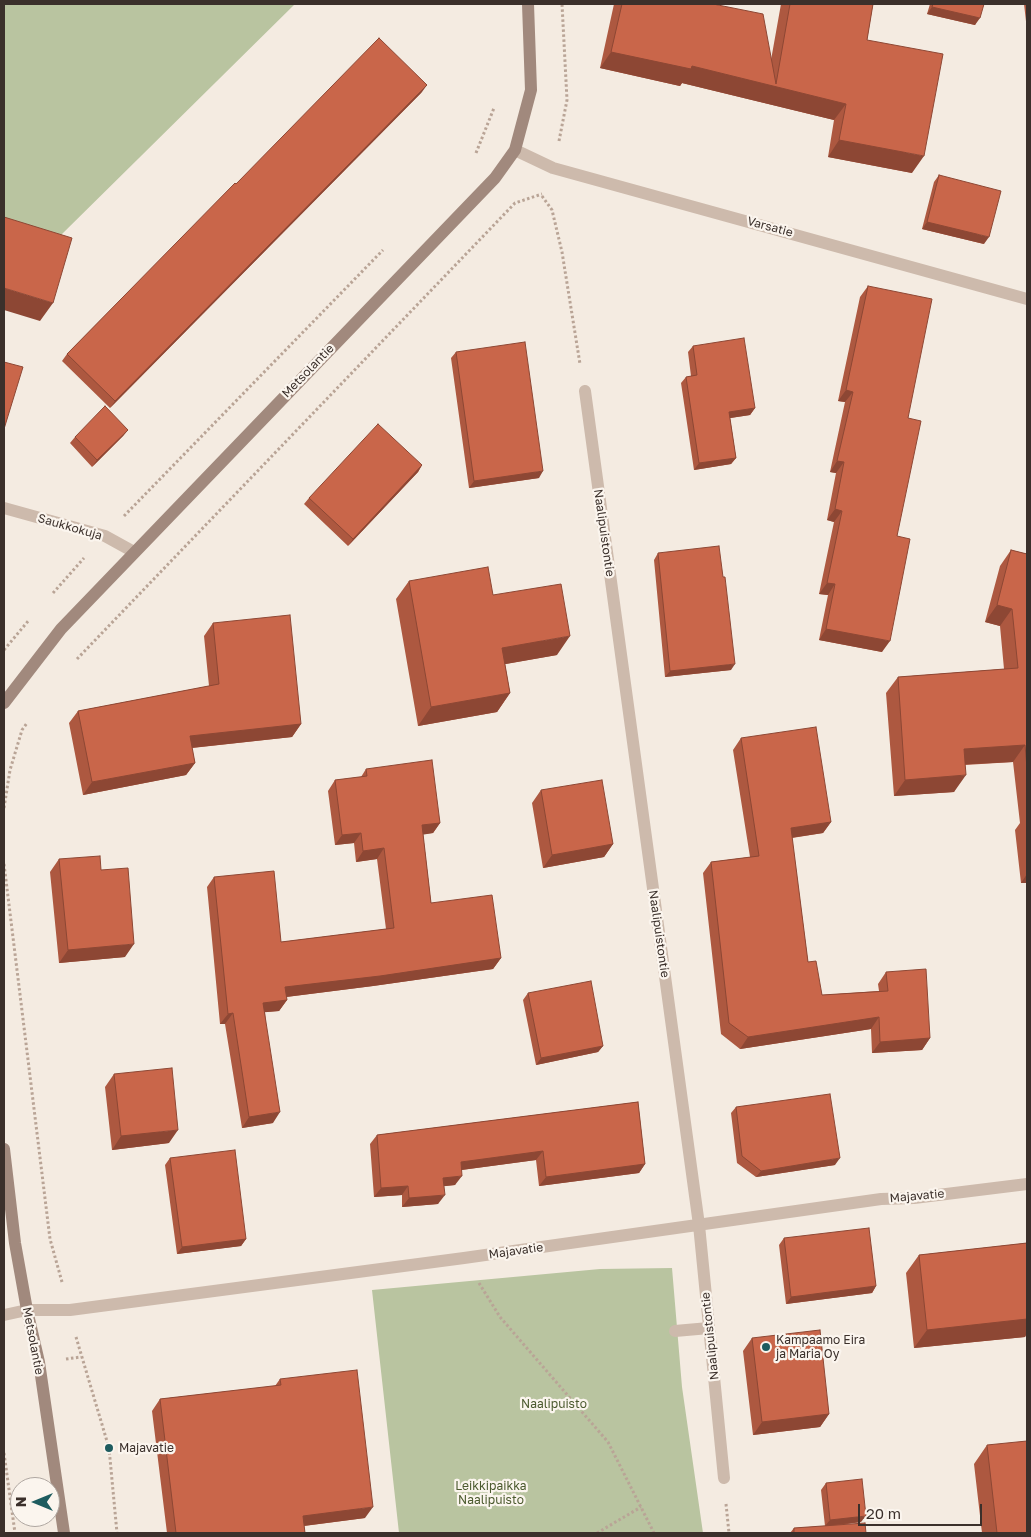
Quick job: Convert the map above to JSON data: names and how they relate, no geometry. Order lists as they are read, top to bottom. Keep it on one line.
{"streets":{"street":["Varsatie","Metsolantie","Saukkokuja","Naalipuistontie","Majavatie"]},"crossings":[["Varsatie","Metsolantie"],["Metsolantie","Saukkokuja"],["Metsolantie","Majavatie"],["Naalipuistontie","Majavatie"]],"parks":["Naalipuisto","Leikkipaikka Naalipuisto"],"places":["Kampaamo Eira ja Maria Oy","Majavatie"],"scale_bar":"20 m","north":"left"}
